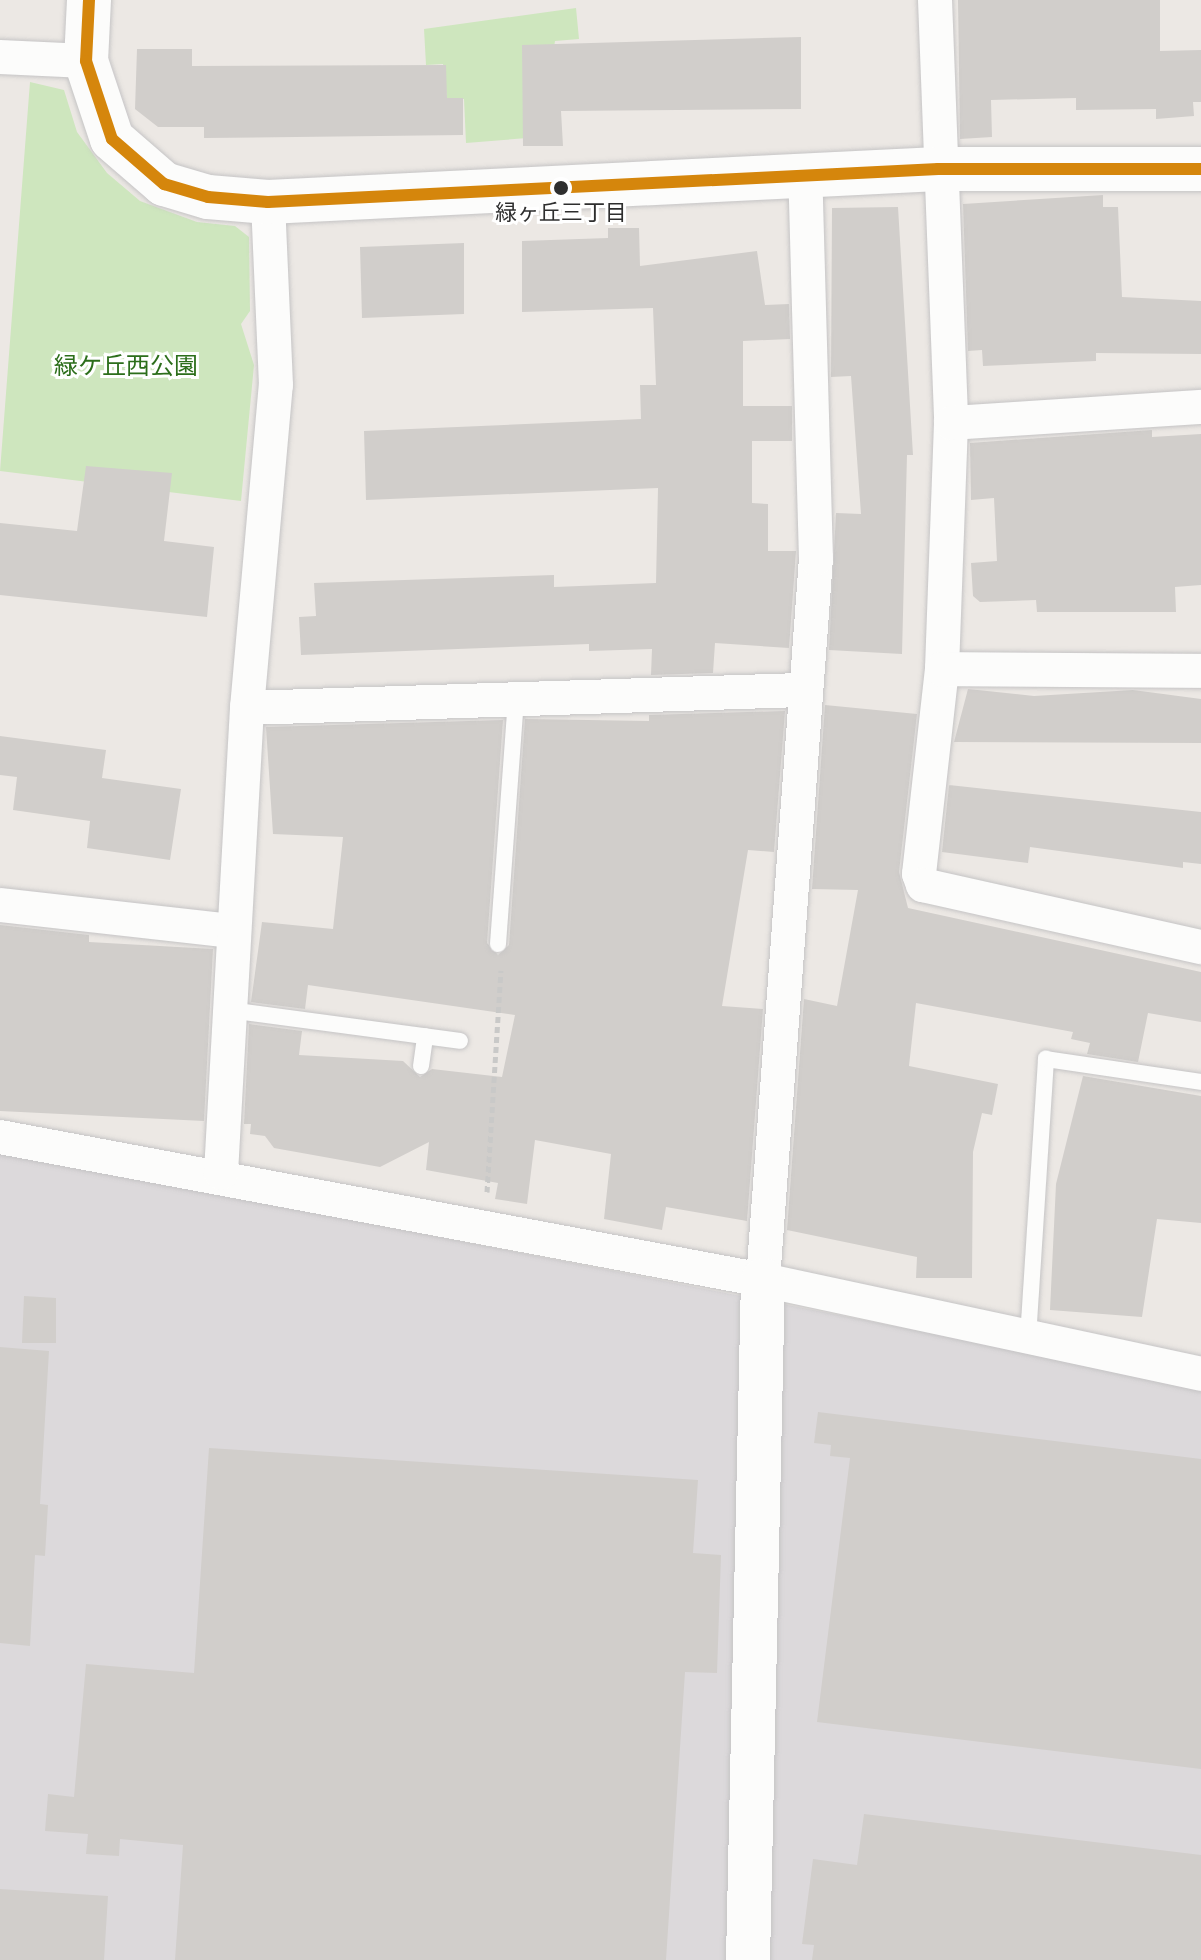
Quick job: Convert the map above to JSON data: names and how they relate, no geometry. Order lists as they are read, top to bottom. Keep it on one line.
{"parks":["緑ケ丘西公園"],"places":["緑ヶ丘三丁目"]}
